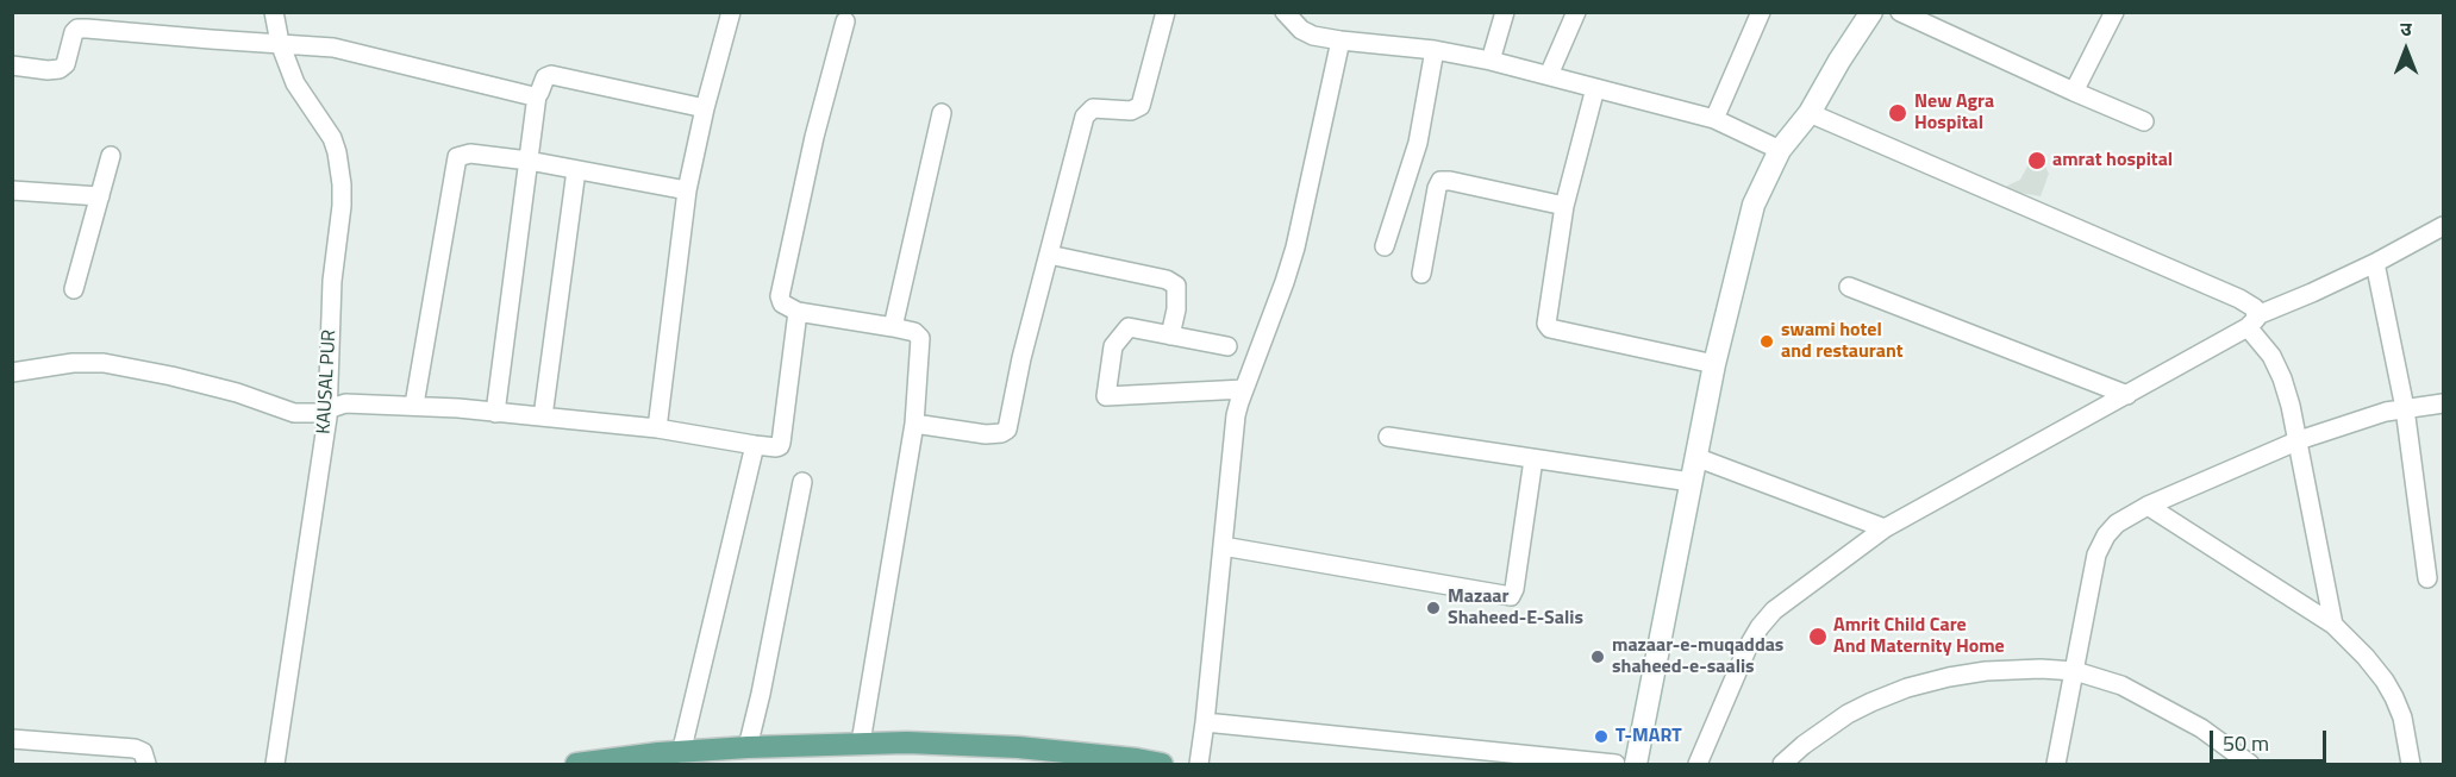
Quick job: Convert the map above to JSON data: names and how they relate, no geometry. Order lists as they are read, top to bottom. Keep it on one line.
{"streets":{"street":["KAUSAL PUR"]},"places":["New Agra Hospital","amrat hospital","swami hotel and restaurant","Mazaar Shaheed-E-Salis","Amrit Child Care And Maternity Home","mazaar-e-muqaddas shaheed-e-saalis","T-MART"],"scale_bar":"50 m","north":"top"}
